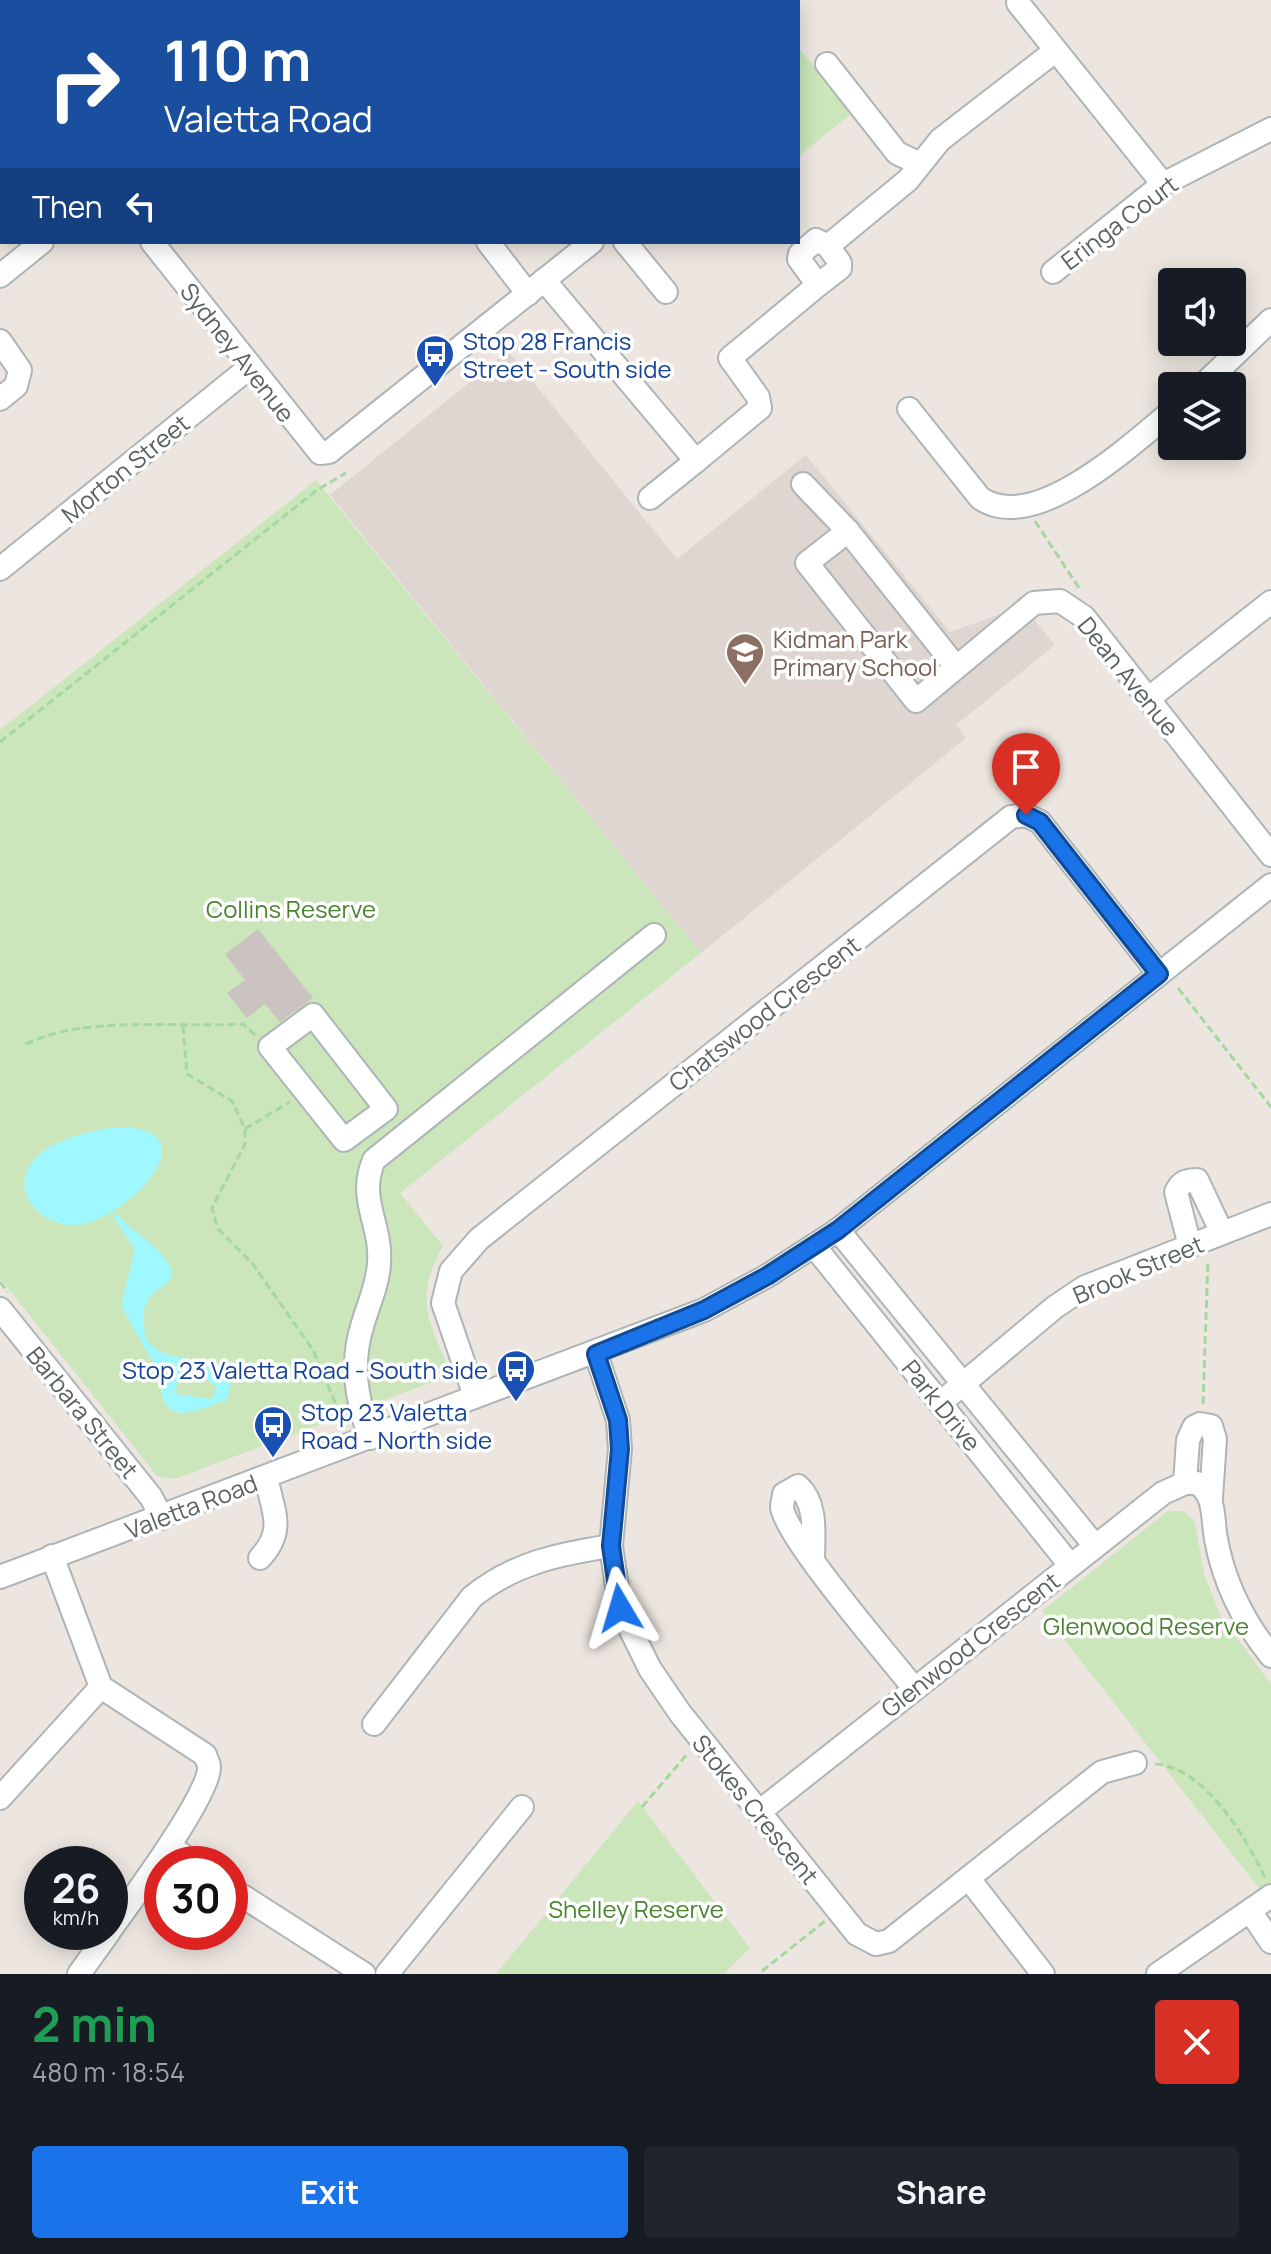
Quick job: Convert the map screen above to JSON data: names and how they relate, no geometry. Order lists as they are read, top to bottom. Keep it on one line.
{"streets":{"street":["Eringa Court","Sydney Avenue","Morton Street","Dean Avenue","Chatswood Crescent","Brook Street","Park Drive","Barbara Street","Valetta Road","Glenwood Crescent","Stokes Crescent"]},"crossings":[["Sydney Avenue","Morton Street"],["Chatswood Crescent","Valetta Road"],["Brook Street","Park Drive"],["Park Drive","Valetta Road"],["Park Drive","Glenwood Crescent"],["Barbara Street","Valetta Road"],["Valetta Road","Stokes Crescent"],["Glenwood Crescent","Stokes Crescent"]],"parks":["Collins Reserve","Glenwood Reserve","Shelley Reserve"],"places":{"bus stop":["Stop 28 Francis Street - South side","Stop 23 Valetta Road - South side","Stop 23 Valetta Road - North side"],"school or university":["Kidman Park Primary School"]},"page":{"turn":["110 m","Valetta Road"],"then":"Then","speed":"26 km/h","limit":"30","heading":["2 min","480 m · 18:54"],"buttons":["Exit","Share"]}}
